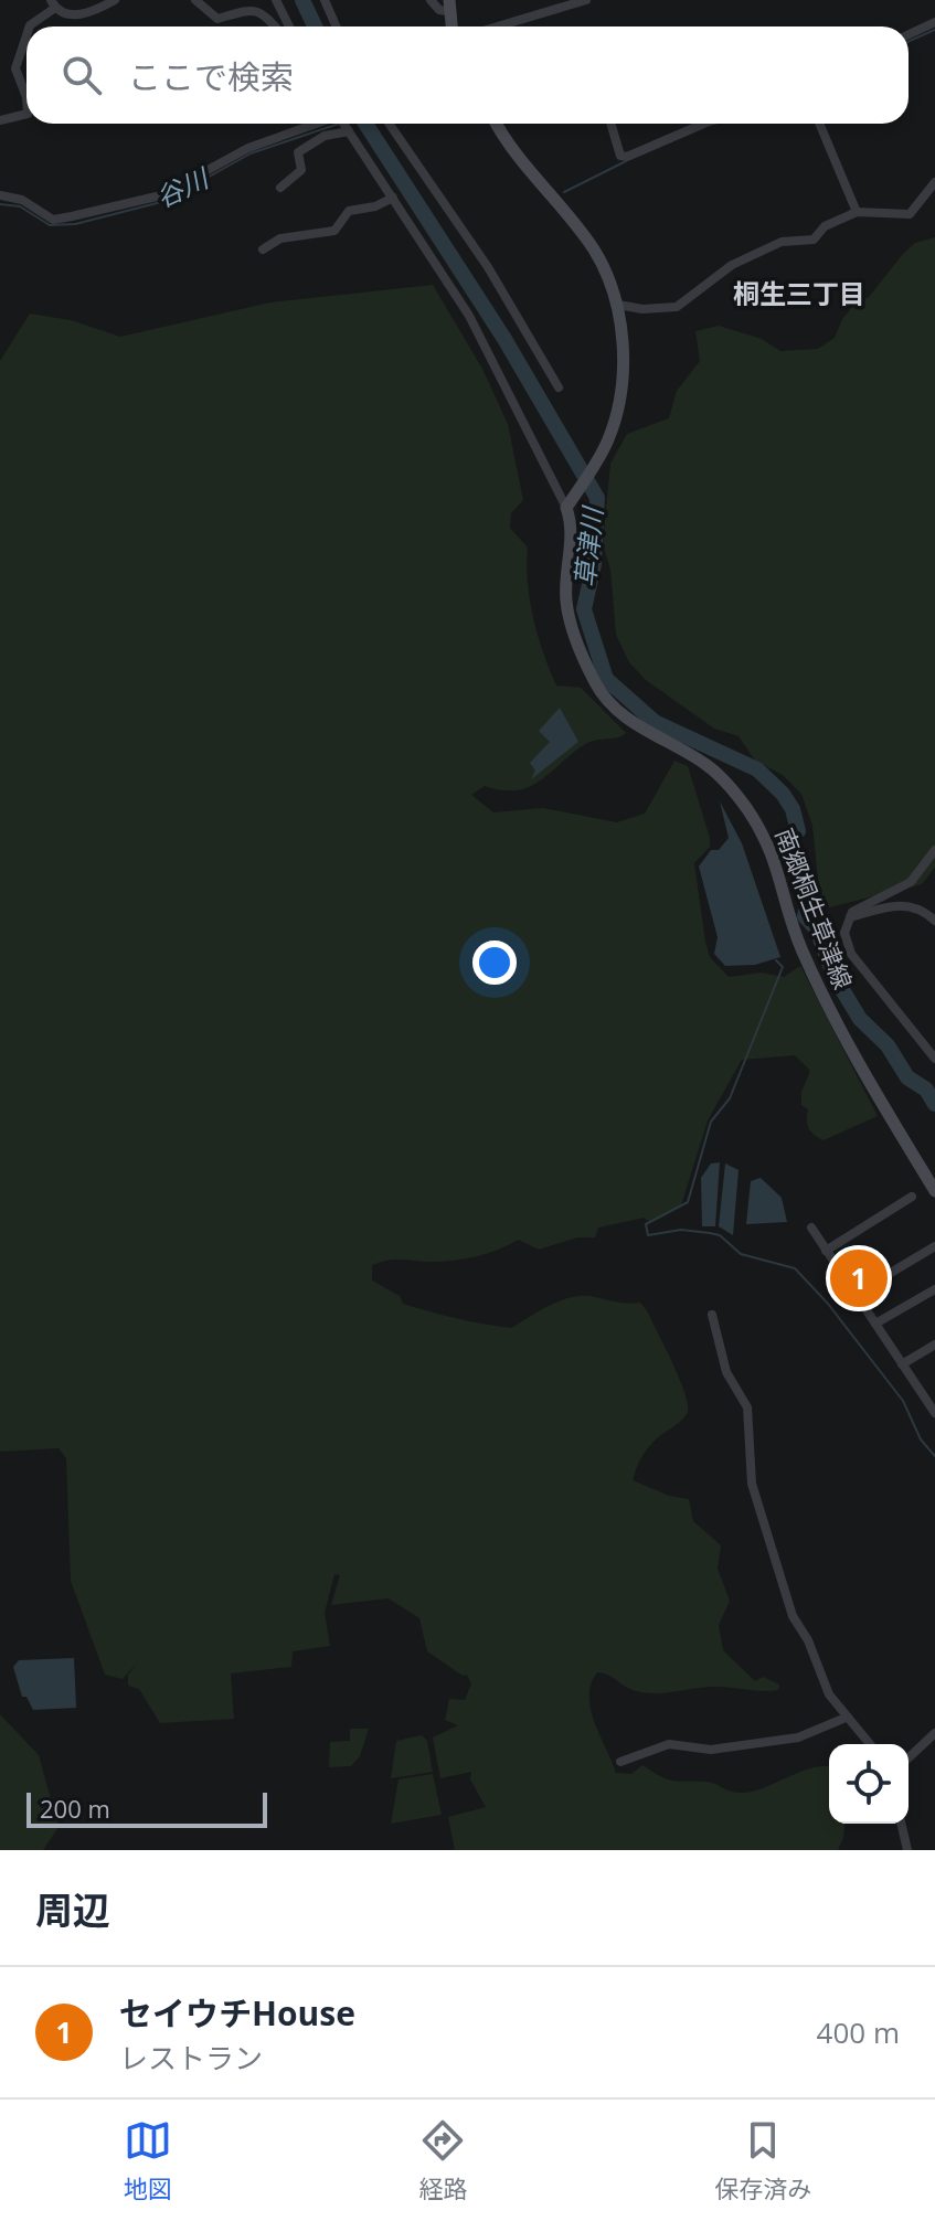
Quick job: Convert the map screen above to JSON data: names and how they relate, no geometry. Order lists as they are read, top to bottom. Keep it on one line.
{"streets":{"main road":["南郷桐生草津線"]},"districts":["桐生三丁目"],"water":["谷川","草津川"],"scale_bar":"200 m","page":{"search":"ここで検索","pins":"1","scale":"200 m","heading":"周辺","list":[{"mark":"1","name":"セイウチHouse","note":"レストラン","value":"400 m"}],"nav":["地図","経路","保存済み"]}}
